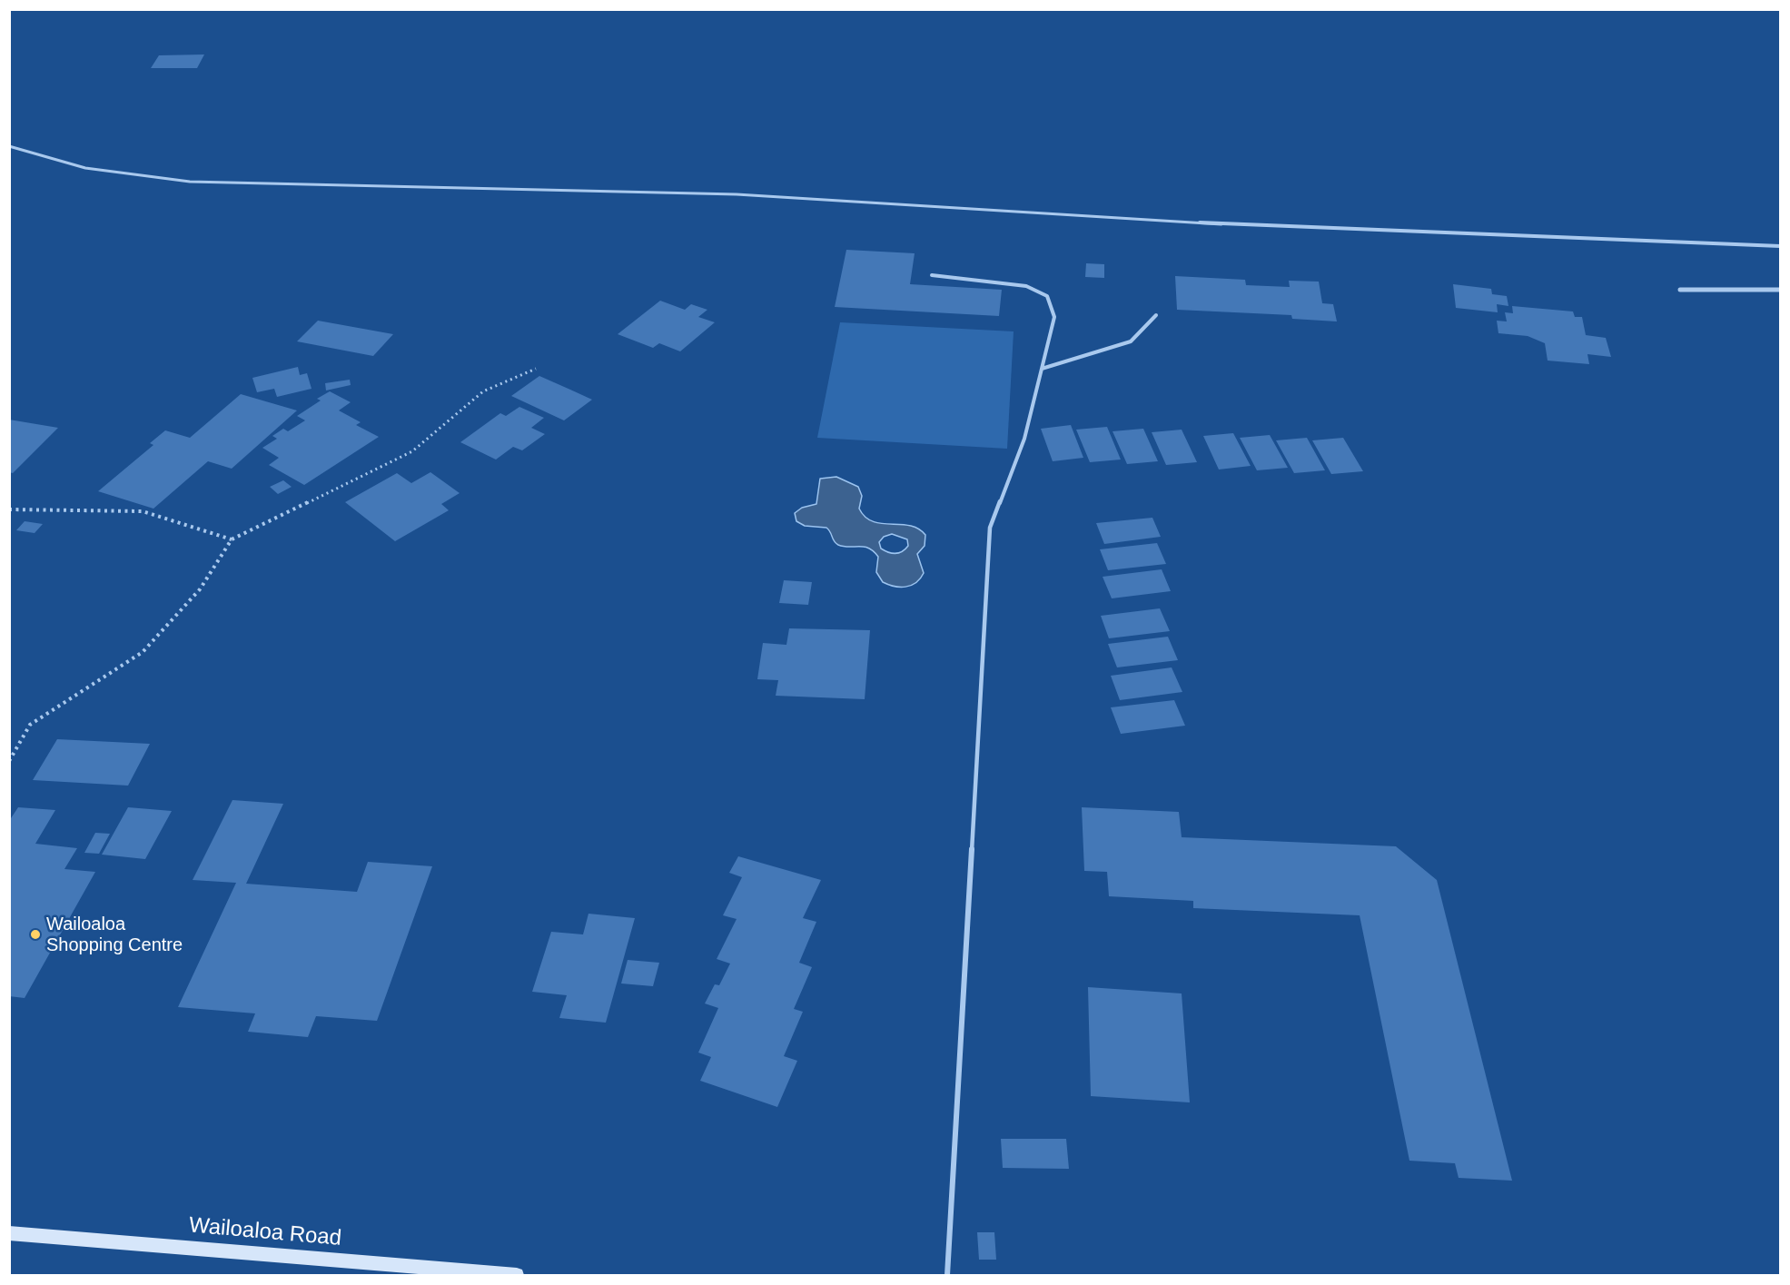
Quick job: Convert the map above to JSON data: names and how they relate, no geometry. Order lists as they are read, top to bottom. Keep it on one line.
{"streets":{"main road":["Wailoaloa Road"]},"places":["Wailoaloa Shopping Centre"]}
